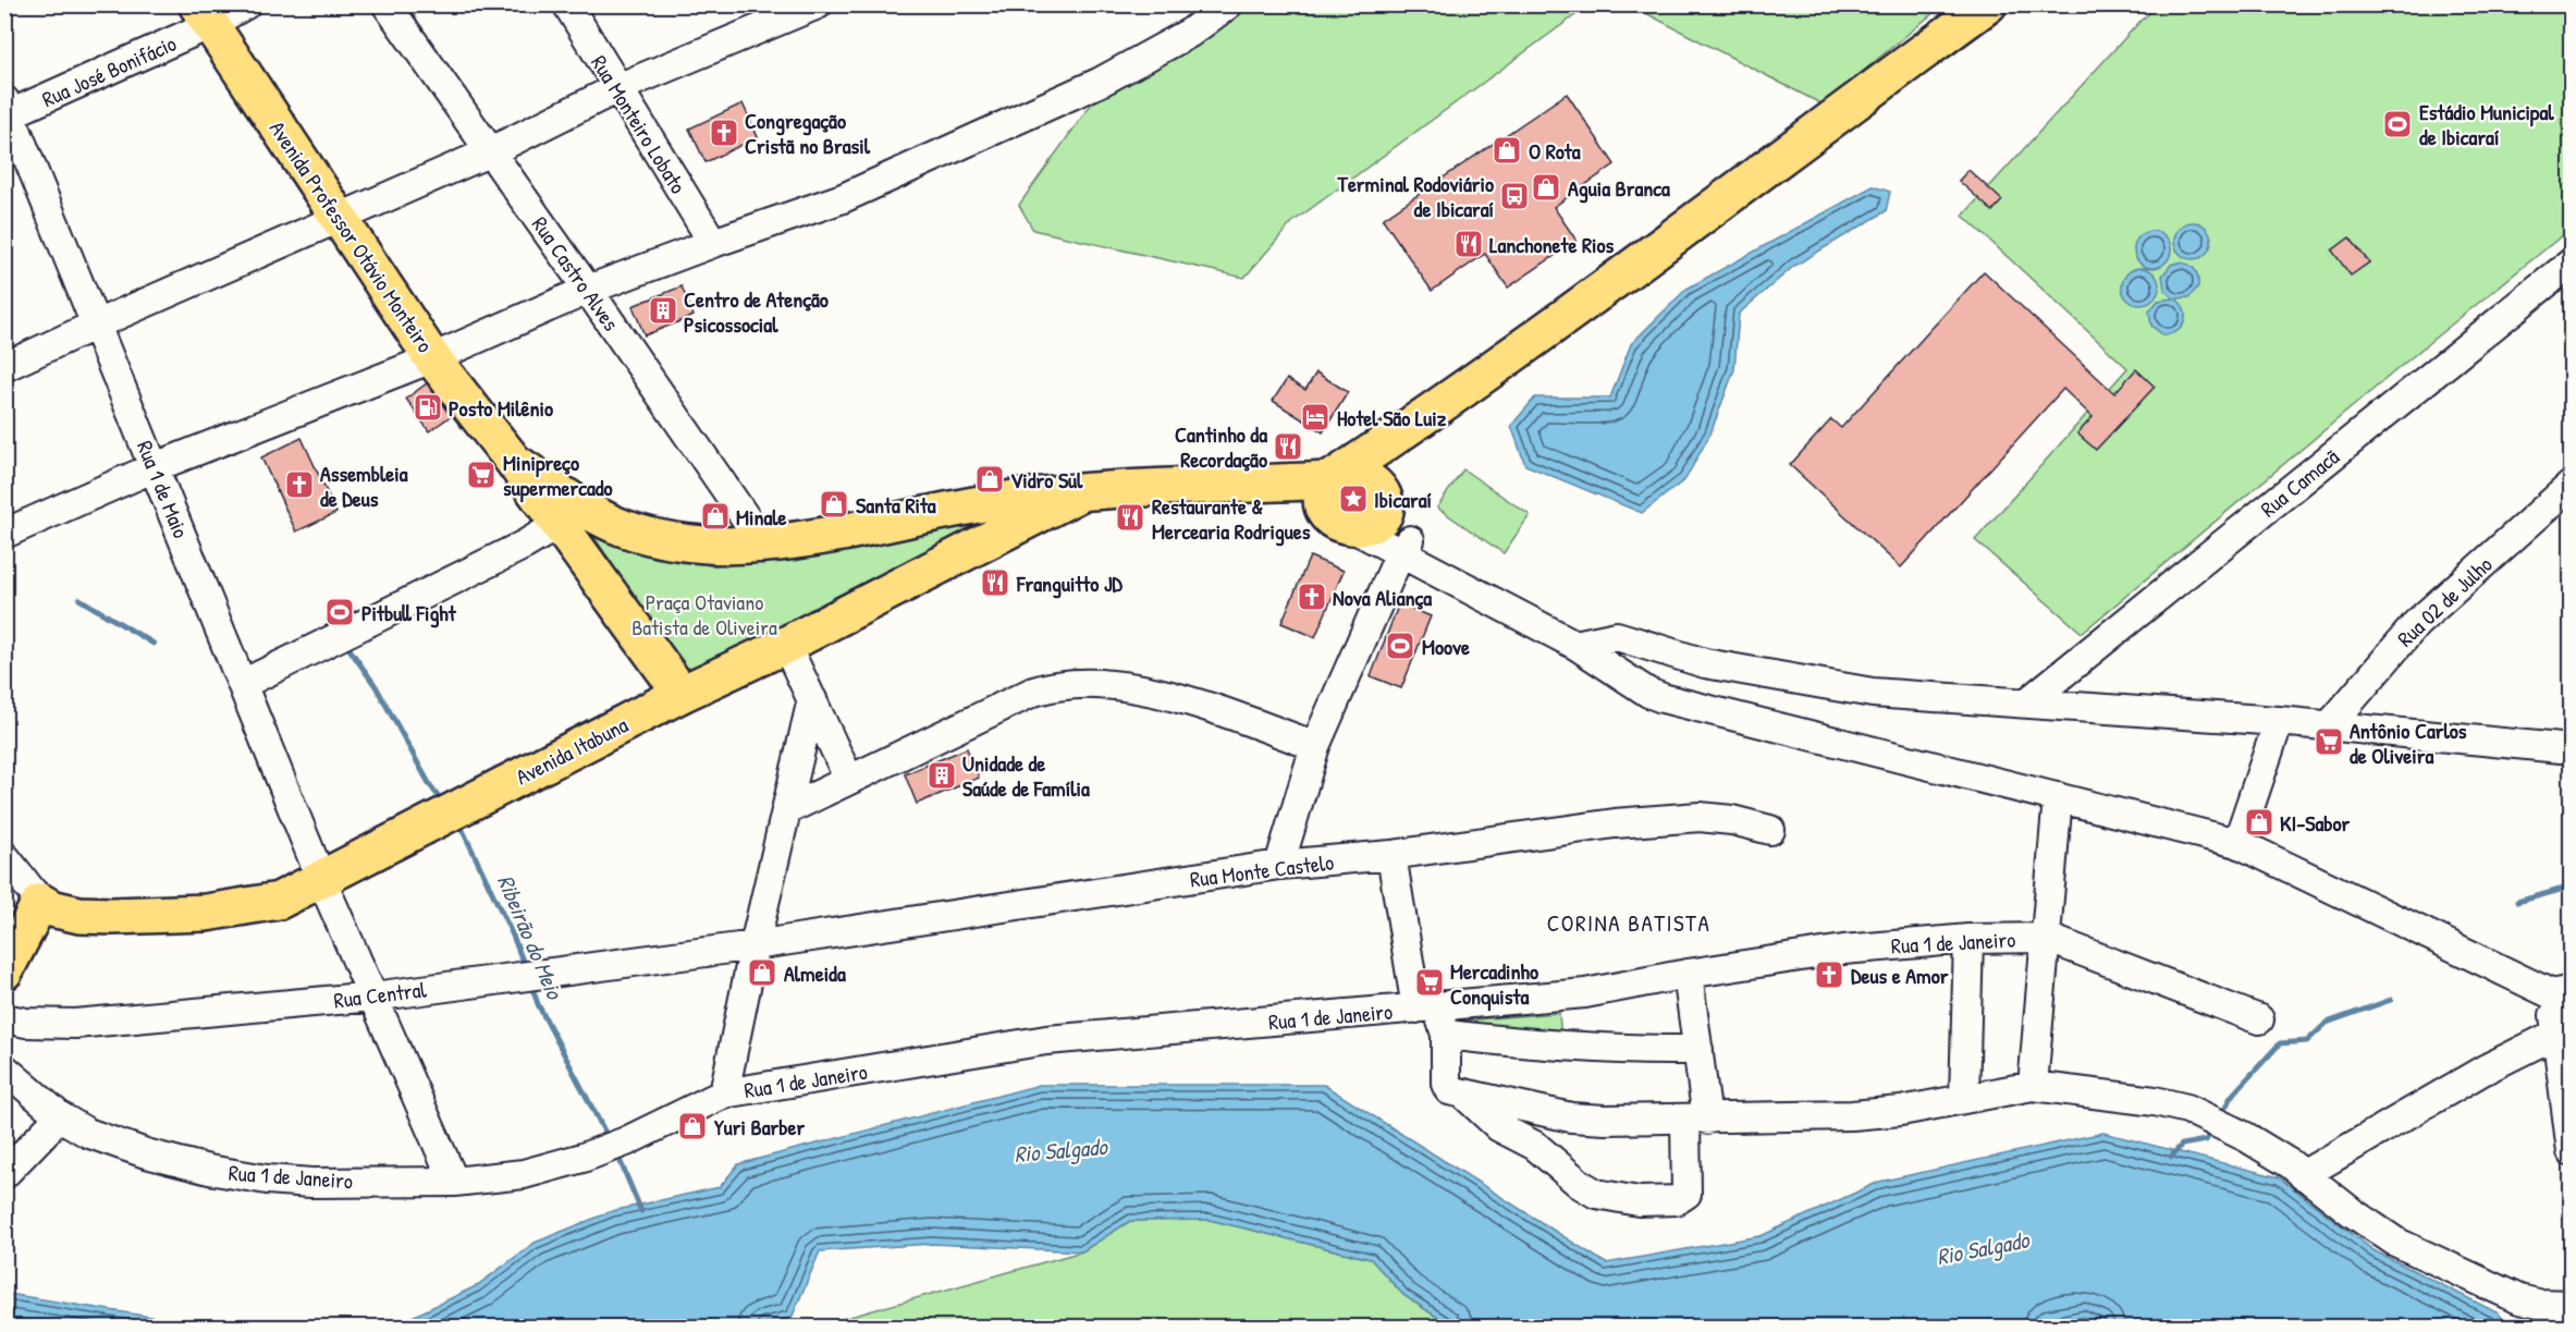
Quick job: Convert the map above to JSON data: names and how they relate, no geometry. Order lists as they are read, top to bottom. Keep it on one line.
{"streets":{"main road":["Avenida Professor Otávio Monteiro","Avenida Itabuna"],"street":["Rua José Bonifácio","Rua Monteiro Lobato","Rua Castro Alves","Rua Camacã","Rua 1 de Maio","Rua 02 de Julho","Rua Monte Castelo","Rua 1 de Janeiro","Rua Central"]},"crossings":[["Rua José Bonifácio","Avenida Professor Otávio Monteiro"],["Rua José Bonifácio","Rua 1 de Maio"],["Avenida Professor Otávio Monteiro","Avenida Itabuna"],["Rua 1 de Maio","Avenida Itabuna"],["Rua 1 de Maio","Rua 1 de Janeiro"],["Rua 1 de Maio","Rua Central"],["Rua Monte Castelo","Rua Central"]],"districts":["CORINA BATISTA"],"water":["Ribeirão do Meio","Rio Salgado"],"parks":["Praça Otaviano Batista de Oliveira"],"places":{"sports":["Estádio Municipal de Ibicaraí","Pitbull Fight","Moove"],"church":["Congregação Cristã no Brasil","Assembleia de Deus","Nova Aliança","Deus e Amor"],"shop":["O Rota","Aguia Branca","Vidro Sul","Santa Rita","Minale","KI-Sabor","Almeida","Yuri Barber"],"bus stop":["Terminal Rodoviário de Ibicaraí"],"restaurant":["Lanchonete Rios","Cantinho da Recordação","Restaurante & Mercearia Rodrigues","Franguitto JD"],"building":["Centro de Atenção Psicossocial","Unidade de Saúde de Família"],"fuel station":["Posto Milênio"],"hotel":["Hotel São Luiz"],"supermarket":["Minipreço supermercado","Antônio Carlos de Oliveira","Mercadinho Conquista"],"place":["Ibicaraí"]}}
